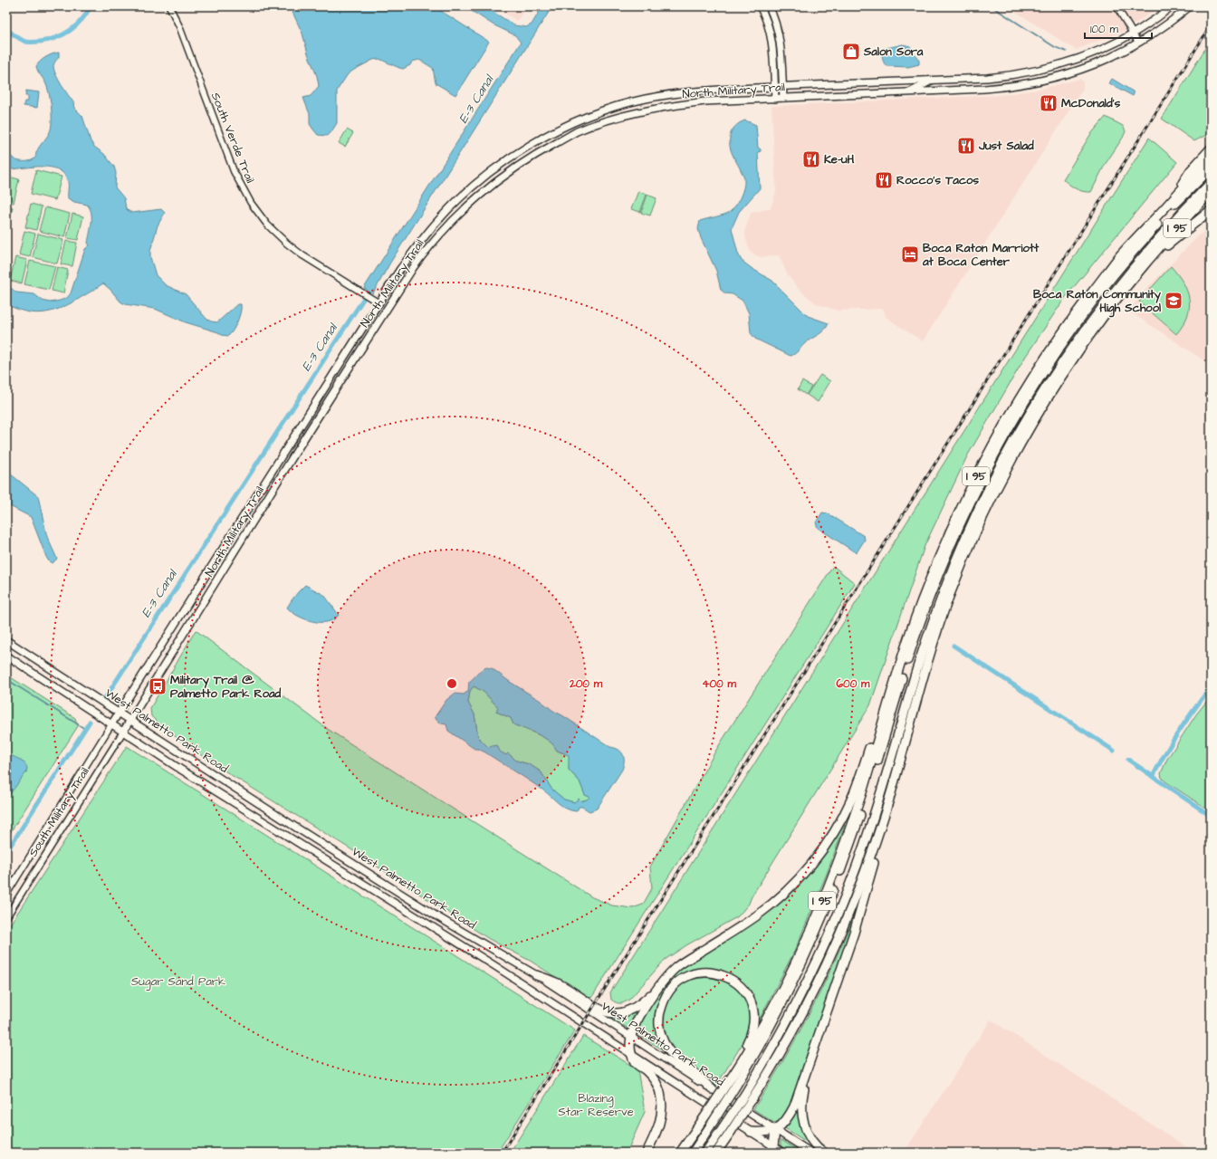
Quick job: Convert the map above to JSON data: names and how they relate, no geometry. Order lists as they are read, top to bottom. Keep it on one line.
{"streets":{"highway":["I 95"],"main road":["North Military Trail","West Palmetto Park Road","South Military Trail"],"street":["South Verde Trail"]},"crossings":[["North Military Trail","South Verde Trail"],["North Military Trail","West Palmetto Park Road"],["North Military Trail","South Military Trail"],["West Palmetto Park Road","South Military Trail"]],"water":["E-3 Canal"],"parks":["Sugar Sand Park","Blazing Star Reserve"],"places":{"shop":["Salon Sora"],"restaurant":["McDonald's","Just Salad","Ke-uH","Rocco's Tacos"],"hotel":["Boca Raton Marriott at Boca Center"],"school or university":["Boca Raton Community High School"],"bus stop":["Military Trail @ Palmetto Park Road"]},"scale_bar":"100 m","rings":["200 m","400 m","600 m"]}
